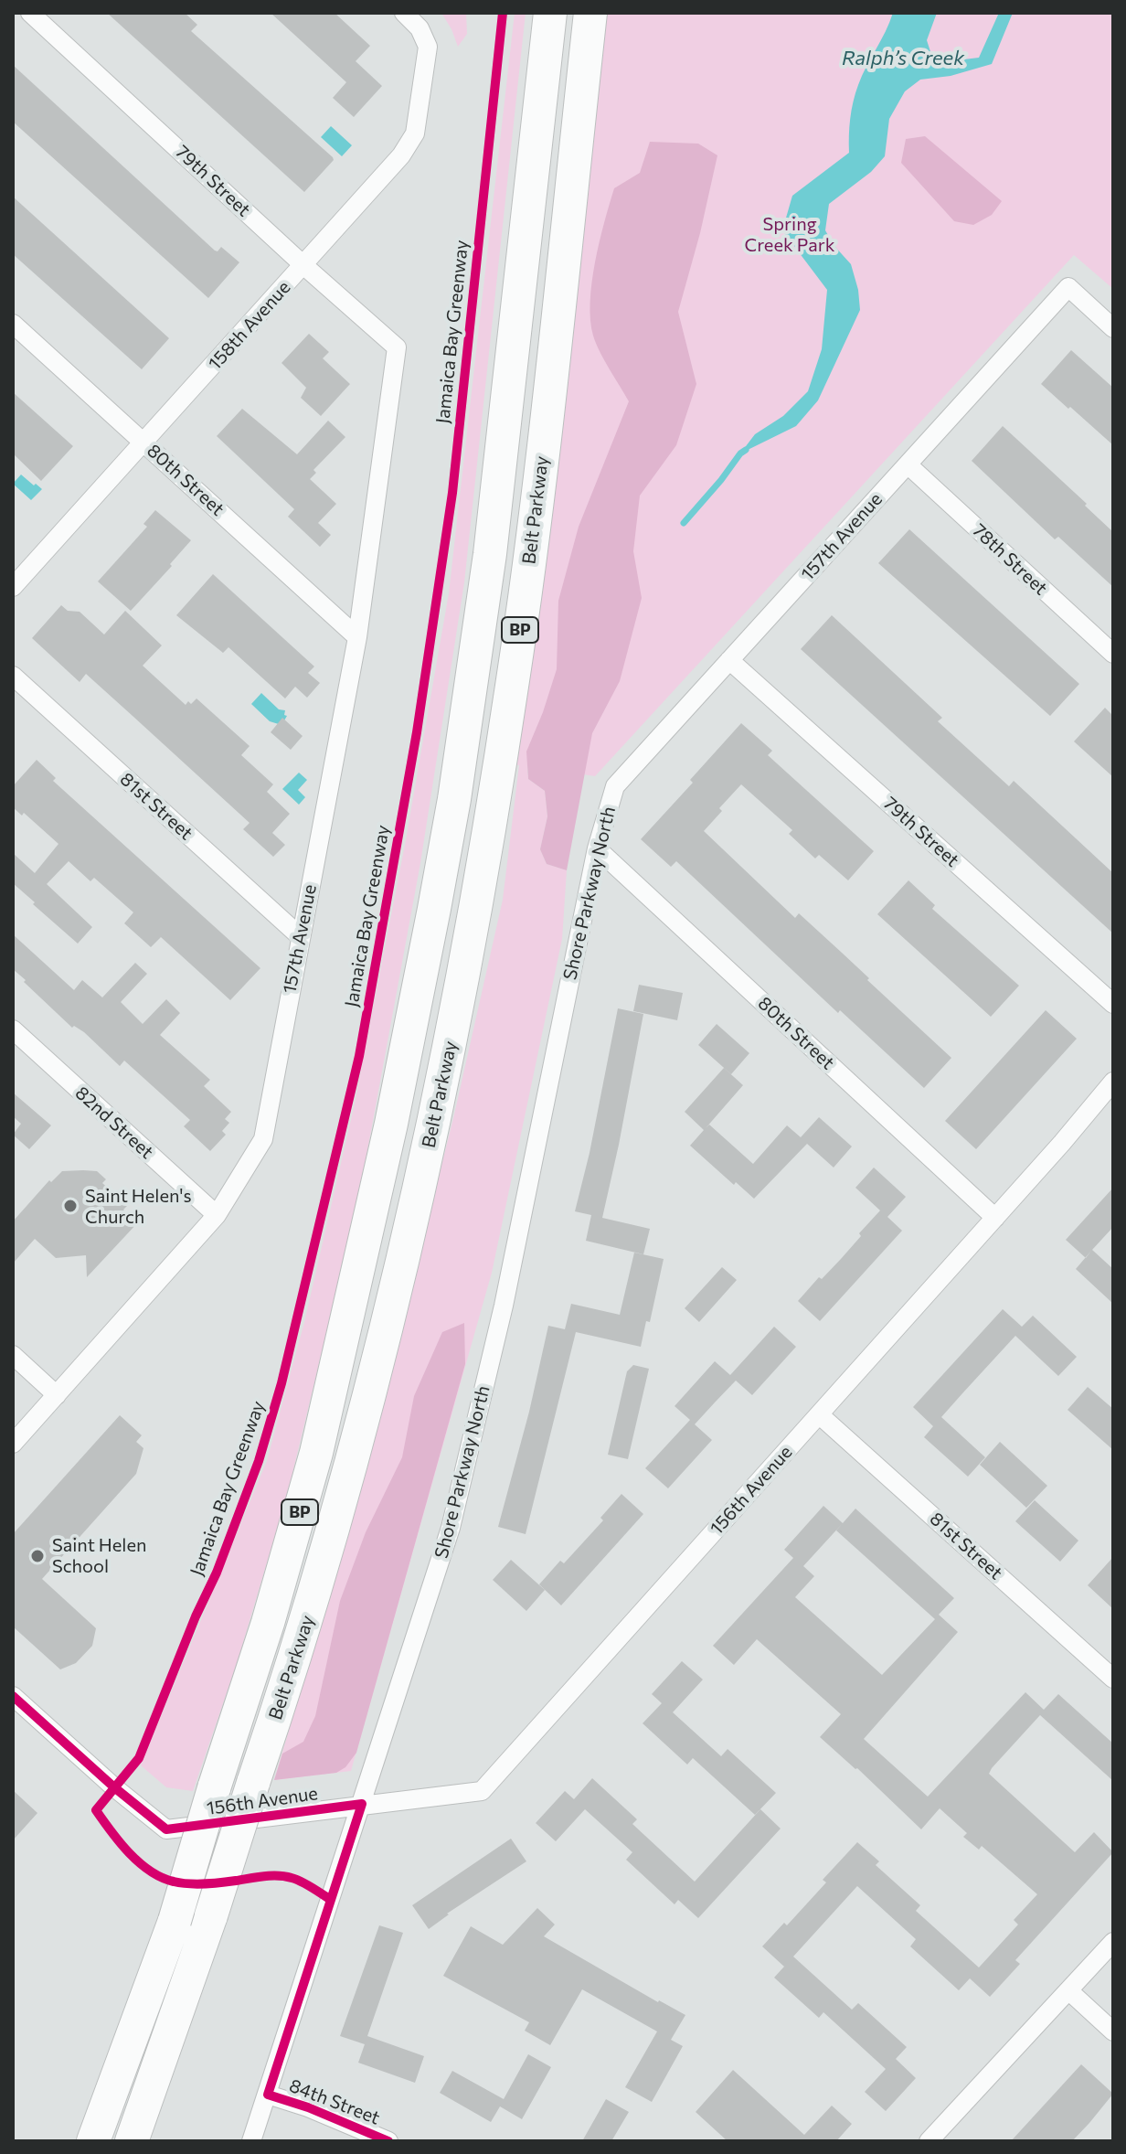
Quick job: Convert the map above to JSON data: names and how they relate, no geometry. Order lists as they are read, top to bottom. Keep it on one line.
{"streets":{"highway":["Belt Parkway","BP"],"street":["79th Street","158th Avenue","80th Street","157th Avenue","78th Street","81st Street","Shore Parkway North","82nd Street","156th Avenue","84th Street"],"cycle path":["Jamaica Bay Greenway"]},"crossings":[["79th Street","158th Avenue"],["79th Street","157th Avenue"],["158th Avenue","80th Street"],["80th Street","157th Avenue"],["80th Street","Shore Parkway North"],["80th Street","156th Avenue"],["157th Avenue","78th Street"],["157th Avenue","81st Street"],["157th Avenue","Shore Parkway North"],["157th Avenue","82nd Street"],["81st Street","156th Avenue"],["Shore Parkway North","156th Avenue"],["Shore Parkway North","84th Street"]],"water":["Ralph’s Creek"],"parks":["Spring Creek Park"],"places":["Saint Helen's Church","Saint Helen School"]}
